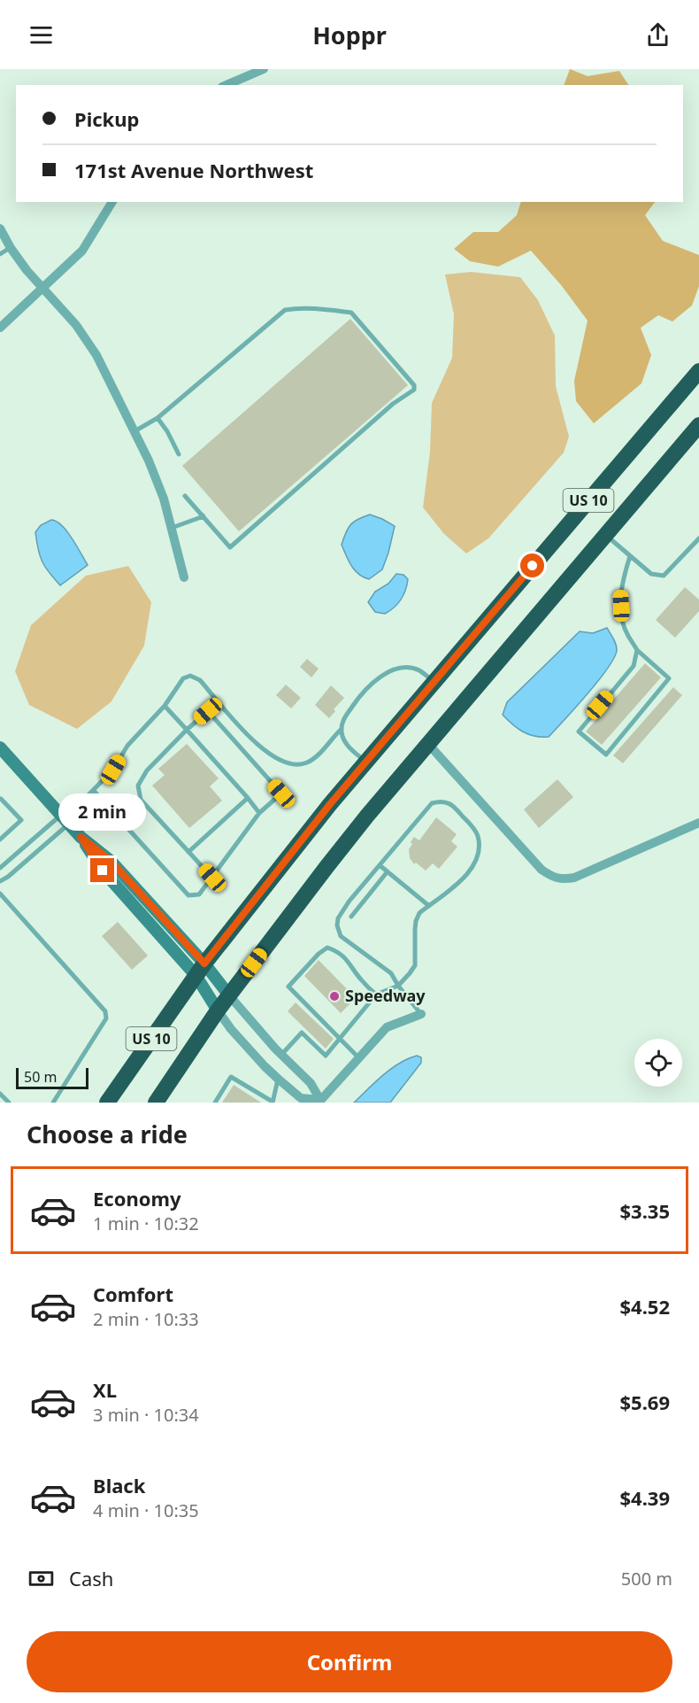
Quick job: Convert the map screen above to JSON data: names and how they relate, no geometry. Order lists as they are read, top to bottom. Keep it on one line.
{"streets":{"highway":["US 10"]},"places":["Speedway"],"scale_bar":"50 m","page":{"header":"Hoppr","banner":["Pickup","171st Avenue Northwest"],"bubble":"2 min","scale":"50 m","heading":"Choose a ride","list":[{"name":"Economy","note":"1 min · 10:32","value":"$3.35"},{"name":"Comfort","note":"2 min · 10:33","value":"$4.52"},{"name":"XL","note":"3 min · 10:34","value":"$5.69"},{"name":"Black","note":"4 min · 10:35","value":"$4.39"}],"pay":["Cash","500 m"],"buttons":"Confirm"}}
